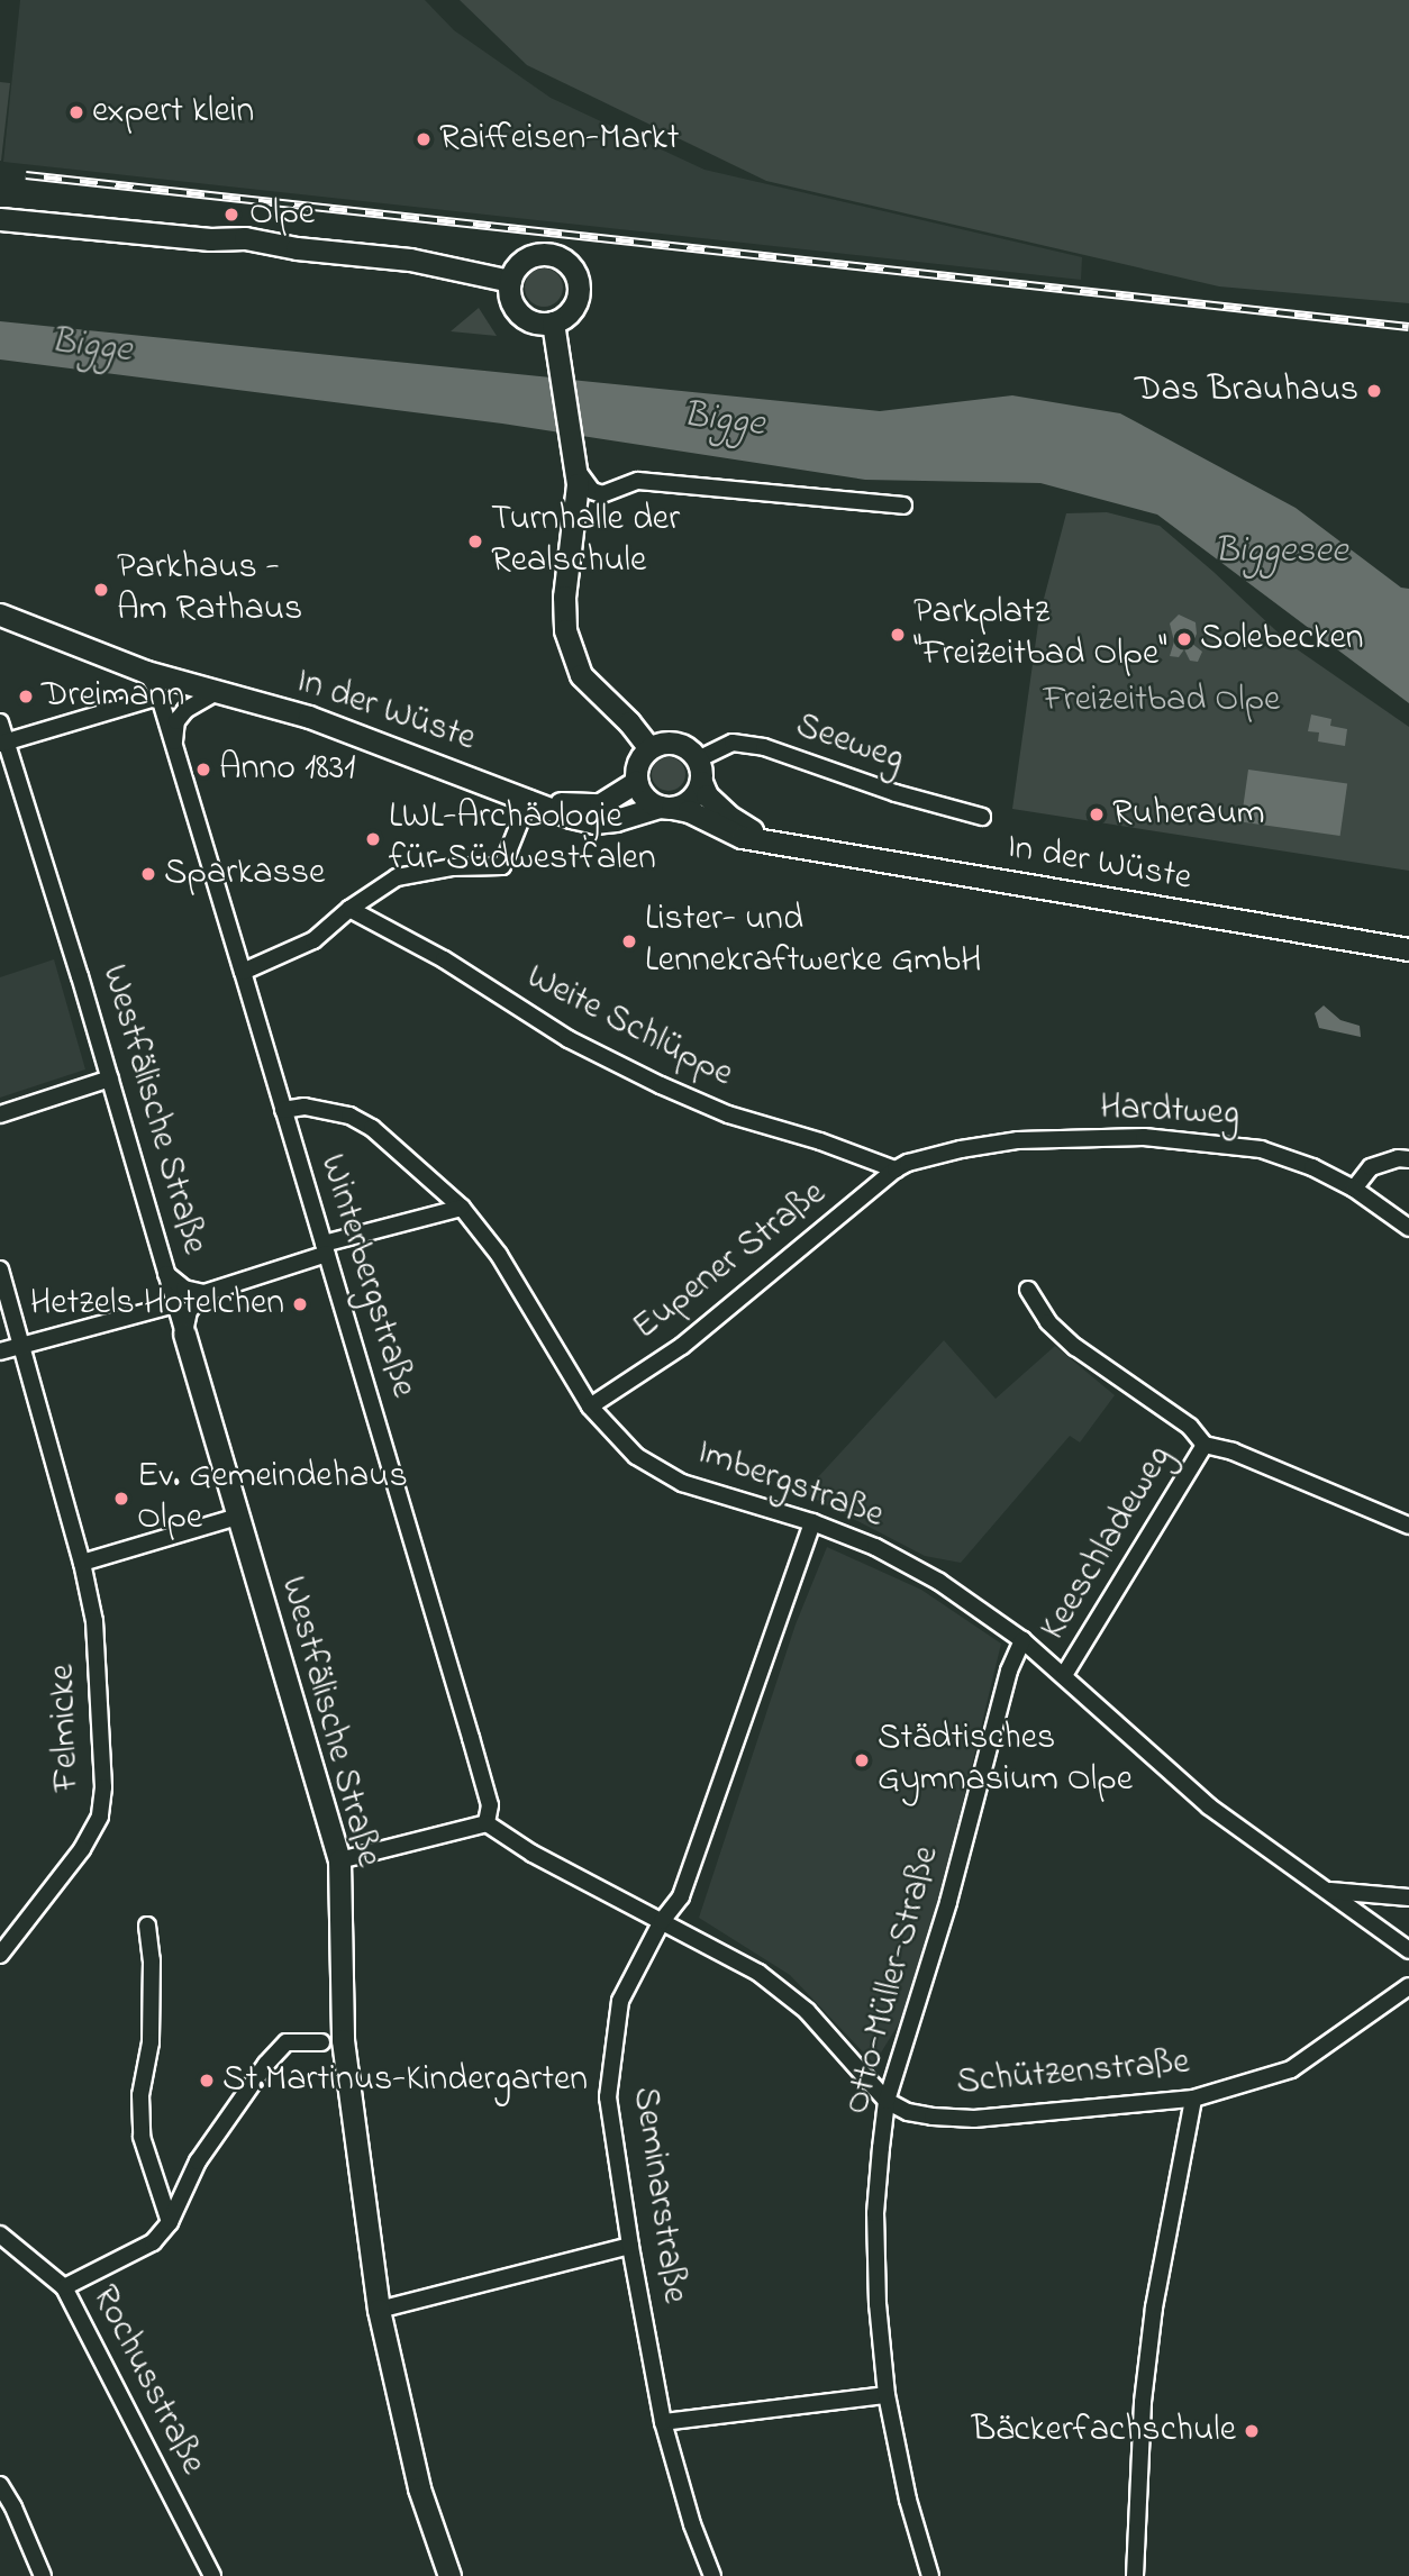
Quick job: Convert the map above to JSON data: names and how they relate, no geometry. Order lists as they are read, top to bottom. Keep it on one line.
{"streets":{"main road":["In der Wüste","Westfälische Straße"],"street":["Seeweg","Weite Schlüppe","Hardtweg","Eupener Straße","Winterbergstraße","Imbergstraße","Keeschladeweg","Felmicke","Otto-Müller-Straße","Schützenstraße","Seminarstraße","Rochusstraße"]},"crossings":[["In der Wüste","Seeweg"],["In der Wüste","Winterbergstraße"],["Weite Schlüppe","Hardtweg"],["Weite Schlüppe","Eupener Straße"],["Hardtweg","Eupener Straße"],["Eupener Straße","Imbergstraße"],["Winterbergstraße","Imbergstraße"],["Winterbergstraße","Schützenstraße"],["Imbergstraße","Keeschladeweg"],["Imbergstraße","Otto-Müller-Straße"],["Imbergstraße","Seminarstraße"],["Otto-Müller-Straße","Schützenstraße"],["Schützenstraße","Seminarstraße"]],"water":["Bigge","Biggesee"],"parks":["Freizeitbad Olpe"],"places":["expert klein","Raiffeisen-Markt","Olpe","Das Brauhaus","Turnhalle der Realschule","Parkhaus - Am Rathaus","Parkplatz \"Freizeitbad Olpe\"","Solebecken","Dreimann","Anno 1831","Ruheraum","LWL-Archäologie für Südwestfalen","Sparkasse","Lister- und Lennekraftwerke GmbH","Hetzels Hotelchen","Ev. Gemeindehaus Olpe","Städtisches Gymnasium Olpe","St.Martinus-Kindergarten","Bäckerfachschule"]}
